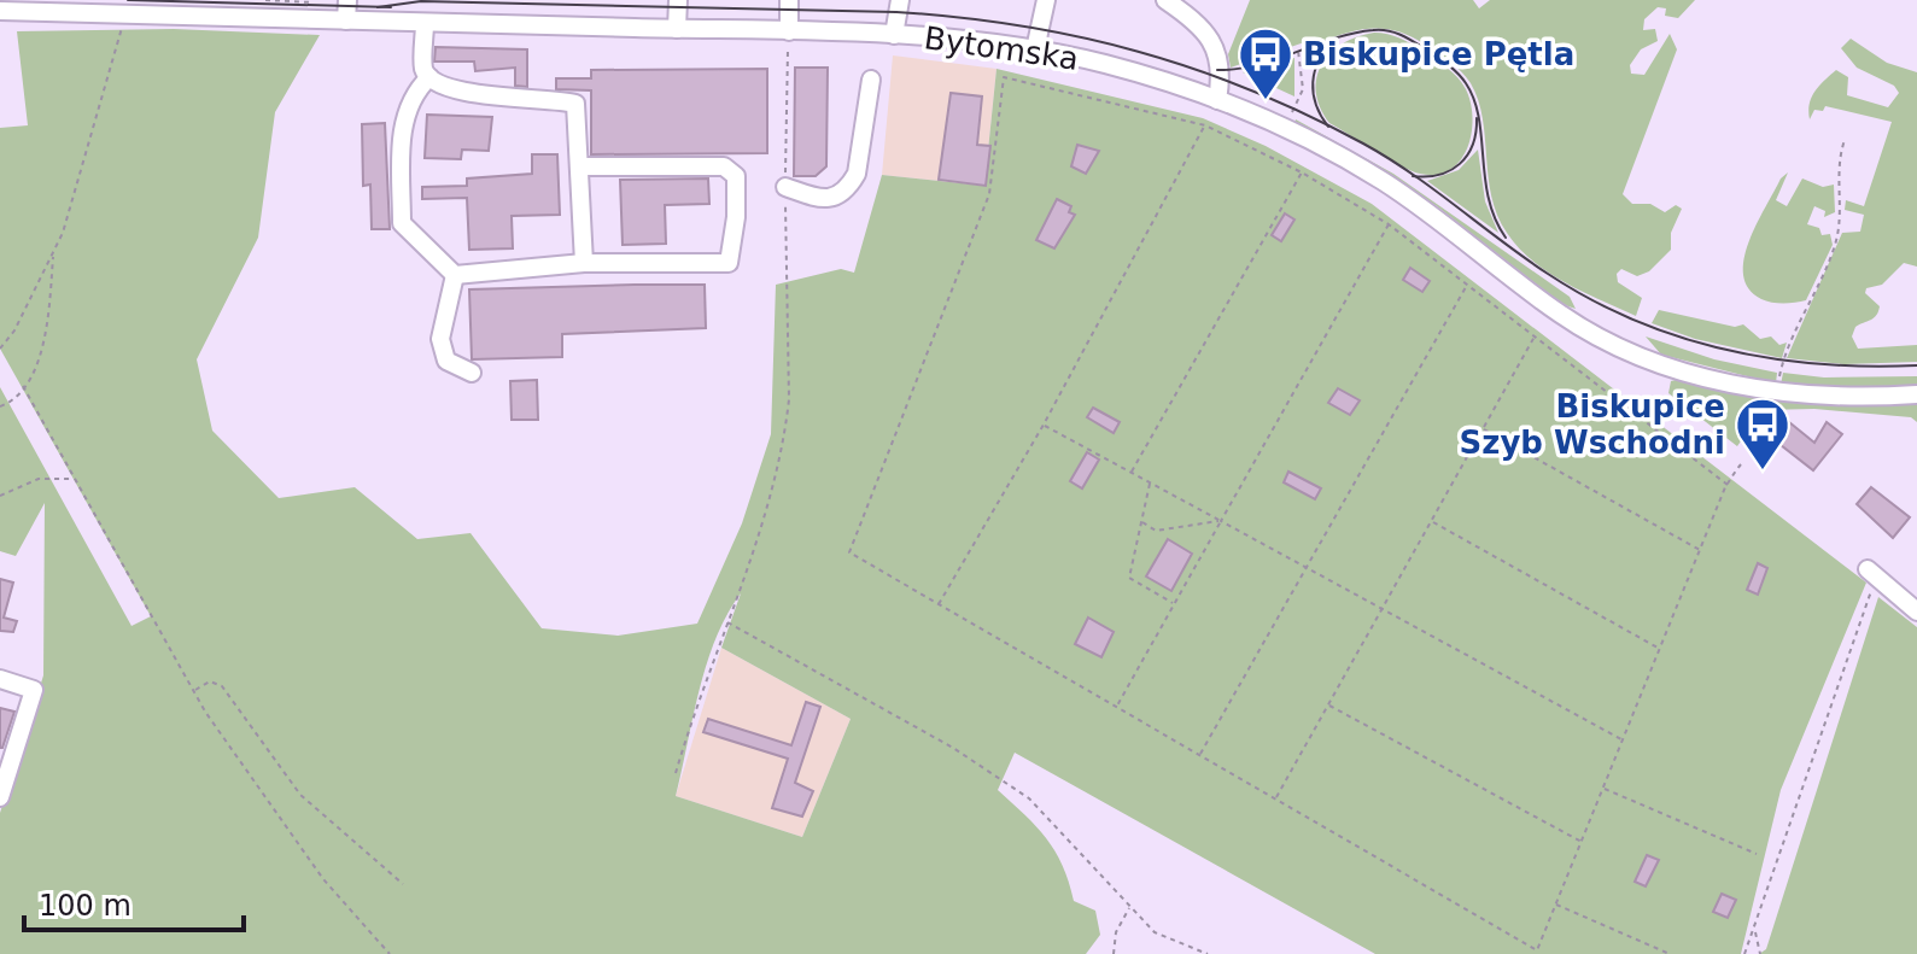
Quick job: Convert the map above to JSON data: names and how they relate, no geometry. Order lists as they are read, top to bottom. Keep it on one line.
{"streets":{"street":["Bytomska"]},"places":{"bus stop":["Biskupice Pętla","Biskupice Szyb Wschodni"]},"scale_bar":"100 m"}
